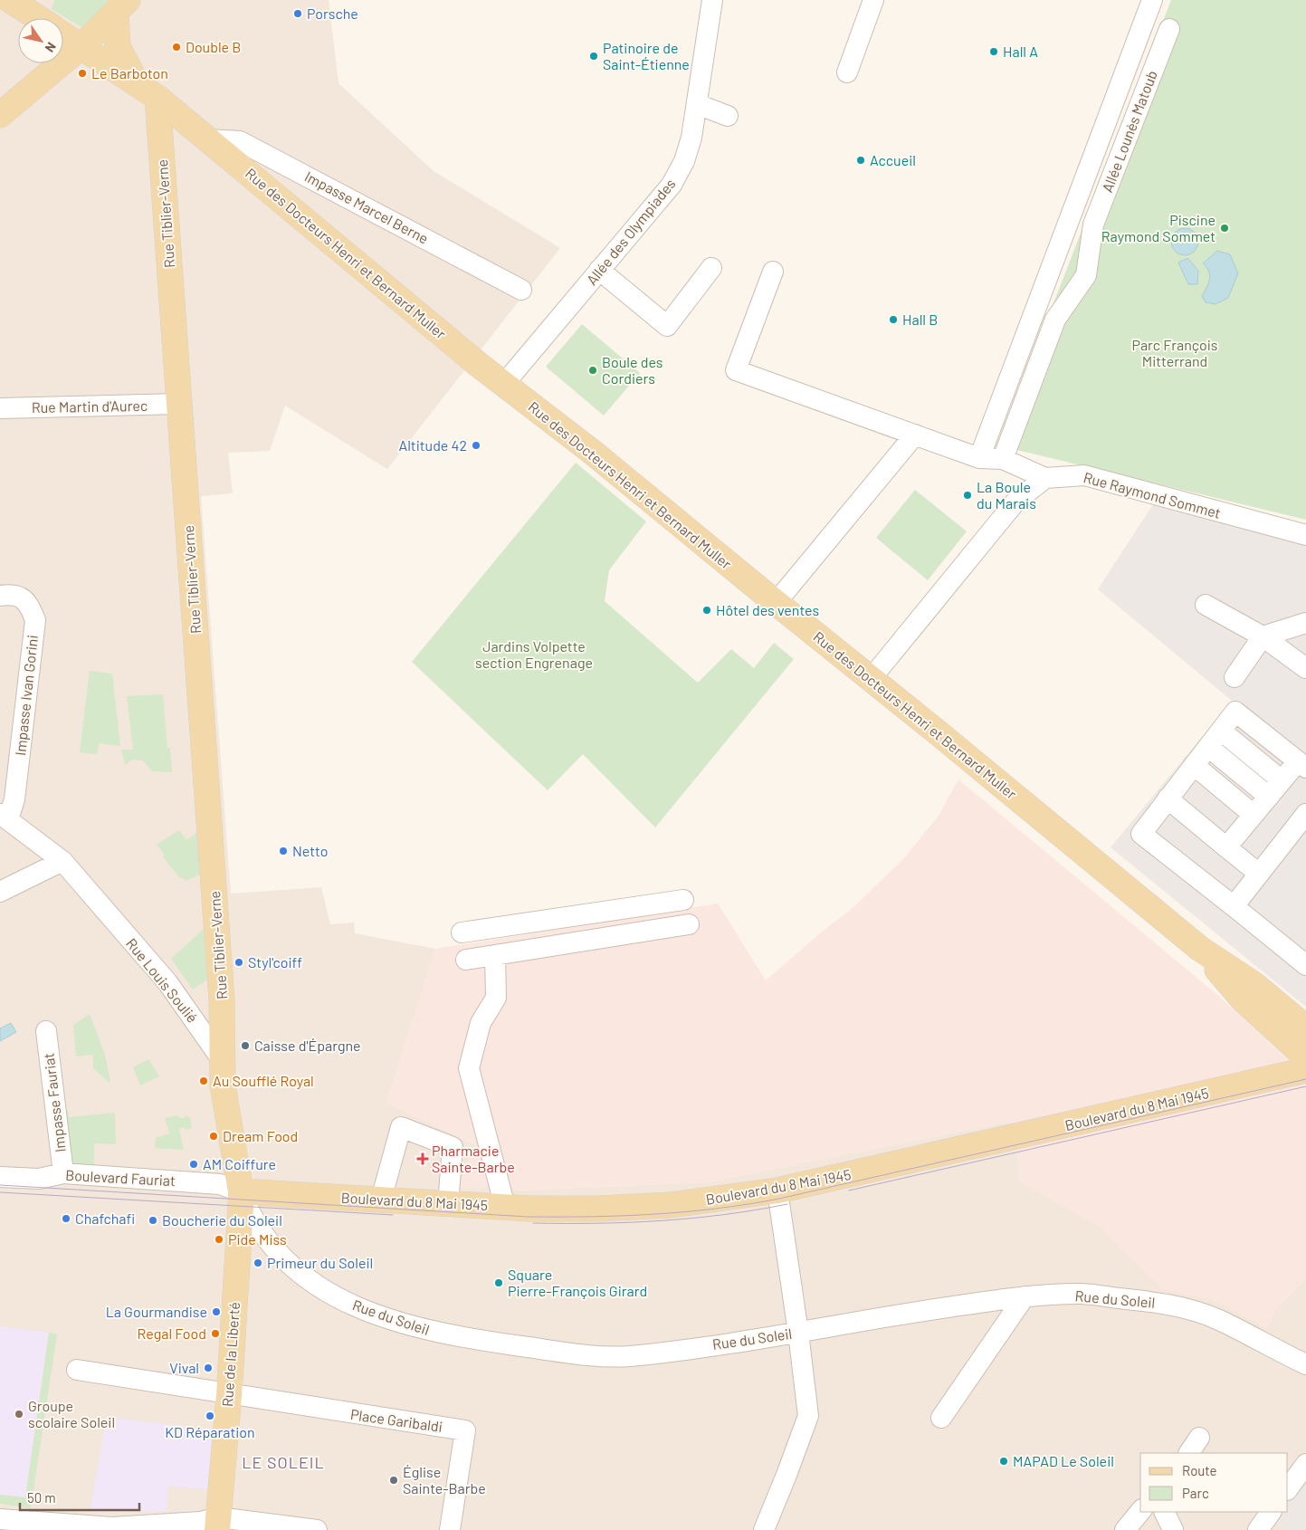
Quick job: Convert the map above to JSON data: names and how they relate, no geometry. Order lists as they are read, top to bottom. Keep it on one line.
{"streets":{"main road":["Rue Tiblier-Verne","Rue des Docteurs Henri et Bernard Muller","Boulevard du 8 Mai 1945","Rue de la Liberté"],"street":["Allée Lounès Matoub","Impasse Marcel Berne","Allée des Olympiades","Rue Martin d'Aurec","Rue Raymond Sommet","Impasse Ivan Gorini","Rue Louis Soulié","Impasse Fauriat","Boulevard Fauriat","Rue du Soleil","Place Garibaldi"]},"crossings":[["Impasse Marcel Berne","Rue des Docteurs Henri et Bernard Muller"],["Rue Tiblier-Verne","Rue des Docteurs Henri et Bernard Muller"],["Rue Tiblier-Verne","Rue Martin d'Aurec"],["Rue Tiblier-Verne","Rue Louis Soulié"],["Allée des Olympiades","Rue des Docteurs Henri et Bernard Muller"],["Impasse Ivan Gorini","Rue Louis Soulié"],["Impasse Fauriat","Boulevard Fauriat"],["Boulevard du 8 Mai 1945","Boulevard Fauriat"],["Boulevard du 8 Mai 1945","Rue du Soleil"],["Boulevard du 8 Mai 1945","Rue de la Liberté"],["Boulevard Fauriat","Rue du Soleil"],["Boulevard Fauriat","Rue de la Liberté"],["Rue du Soleil","Rue de la Liberté"],["Rue de la Liberté","Place Garibaldi"]],"districts":["LE SOLEIL"],"parks":["Parc François Mitterrand","Jardins Volpette section Engrenage"],"places":{"other":["Porsche","Double B","Hall A","Patinoire de Saint-Étienne","Le Barboton","Accueil","Piscine Raymond Sommet","Hall B","Boule des Cordiers","Altitude 42","La Boule du Marais","Hôtel des ventes","Netto","Styl'coiff","Caisse d'Épargne","Au Soufflé Royal","Dream Food","AM Coiffure","Chafchafi","Boucherie du Soleil","Pide Miss","Primeur du Soleil","Square Pierre-François Girard","La Gourmandise","Regal Food","Vival","Groupe scolaire Soleil","KD Réparation","MAPAD Le Soleil","Église Sainte-Barbe"],"health":["Pharmacie Sainte-Barbe"]},"legend":["Route","Parc"],"scale_bar":"50 m","north":"bottom right"}
